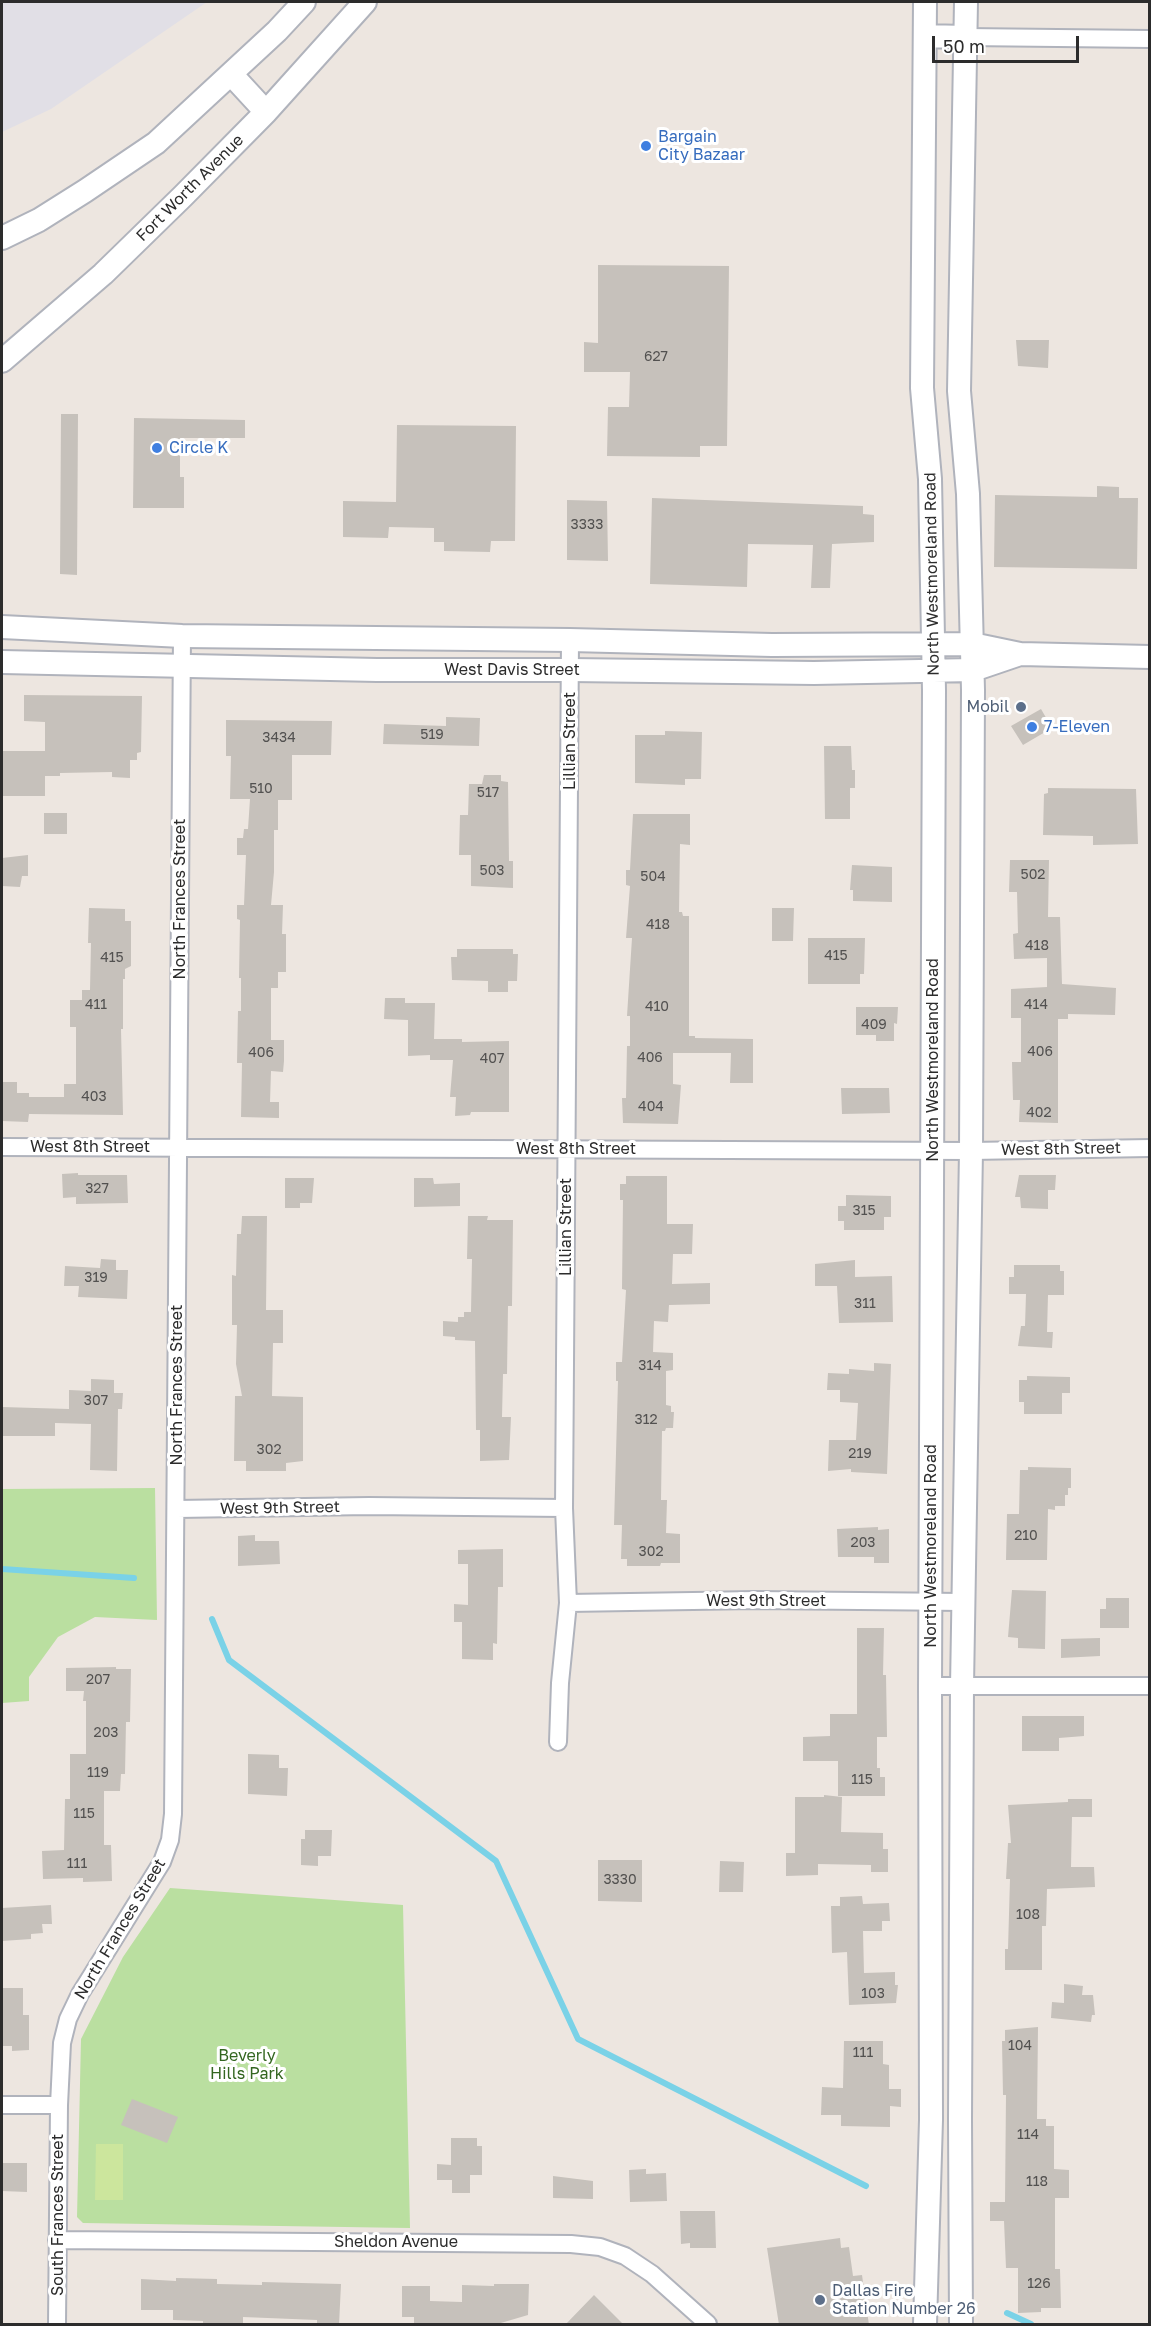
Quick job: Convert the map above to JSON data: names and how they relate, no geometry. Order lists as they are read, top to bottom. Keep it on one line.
{"streets":{"main road":["Fort Worth Avenue","North Westmoreland Road","West Davis Street"],"street":["Lillian Street","North Frances Street","West 8th Street","West 9th Street","South Frances Street","Sheldon Avenue"]},"crossings":[["North Westmoreland Road","West Davis Street"],["North Westmoreland Road","West 8th Street"],["North Westmoreland Road","West 9th Street"],["West Davis Street","Lillian Street"],["West Davis Street","North Frances Street"],["Lillian Street","West 8th Street"],["Lillian Street","West 9th Street"],["North Frances Street","West 8th Street"],["North Frances Street","West 9th Street"],["North Frances Street","South Frances Street"],["South Frances Street","Sheldon Avenue"]],"parks":["Beverly Hills Park"],"places":["Bargain City Bazaar","Circle K","Mobil","7-Eleven","Dallas Fire Station Number 26"],"house_numbers":["627","3333","519","3434","510","517","503","502","504","418","418","415","415","411","414","410","409","406","406","406","407","403","404","402","327","315","319","311","314","307","312","302","219","210","203","302","207","203","119","115","115","111","3330","108","103","104","111","114","118","126"],"scale_bar":"50 m"}
